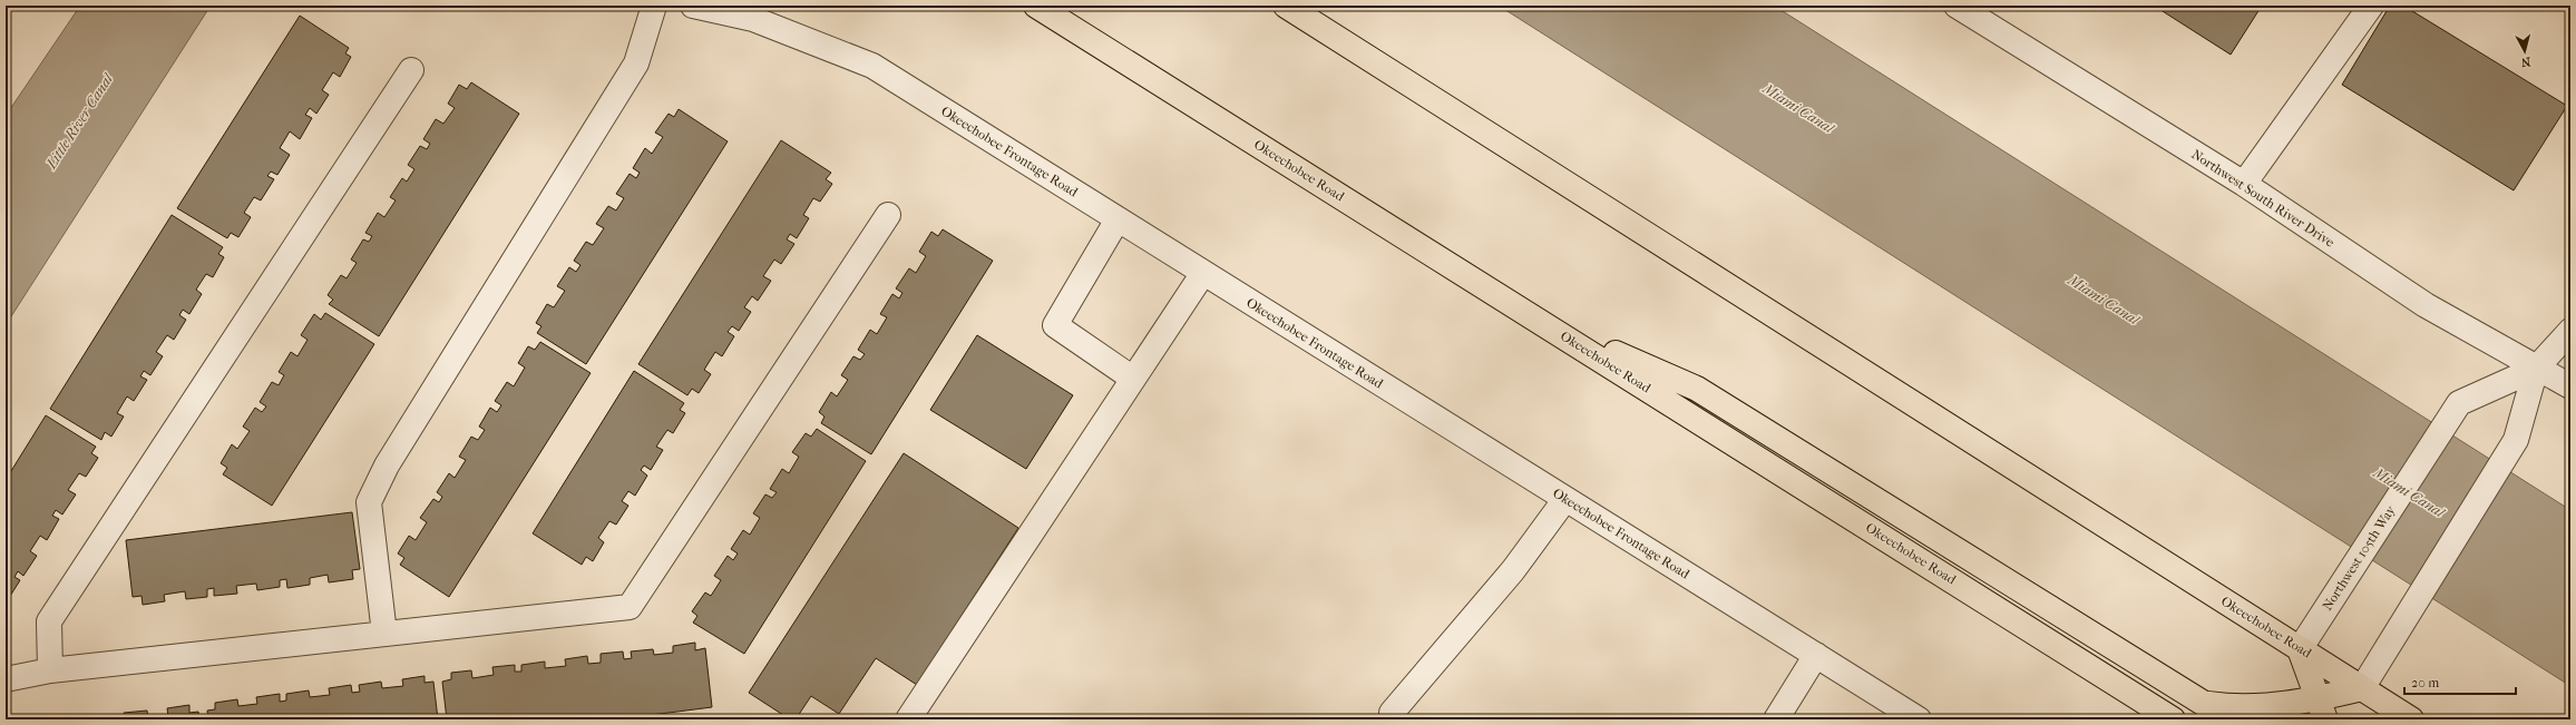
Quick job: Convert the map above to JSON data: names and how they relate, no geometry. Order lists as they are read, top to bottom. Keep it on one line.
{"streets":{"highway":["Okeechobee Road"],"street":["Okeechobee Frontage Road","Northwest South River Drive","Northwest 105th Way"]},"crossings":[["Okeechobee Road","Northwest 105th Way"],["Northwest South River Drive","Northwest 105th Way"]],"water":["Miami Canal","Little River Canal"],"scale_bar":"20 m","north":"bottom"}
